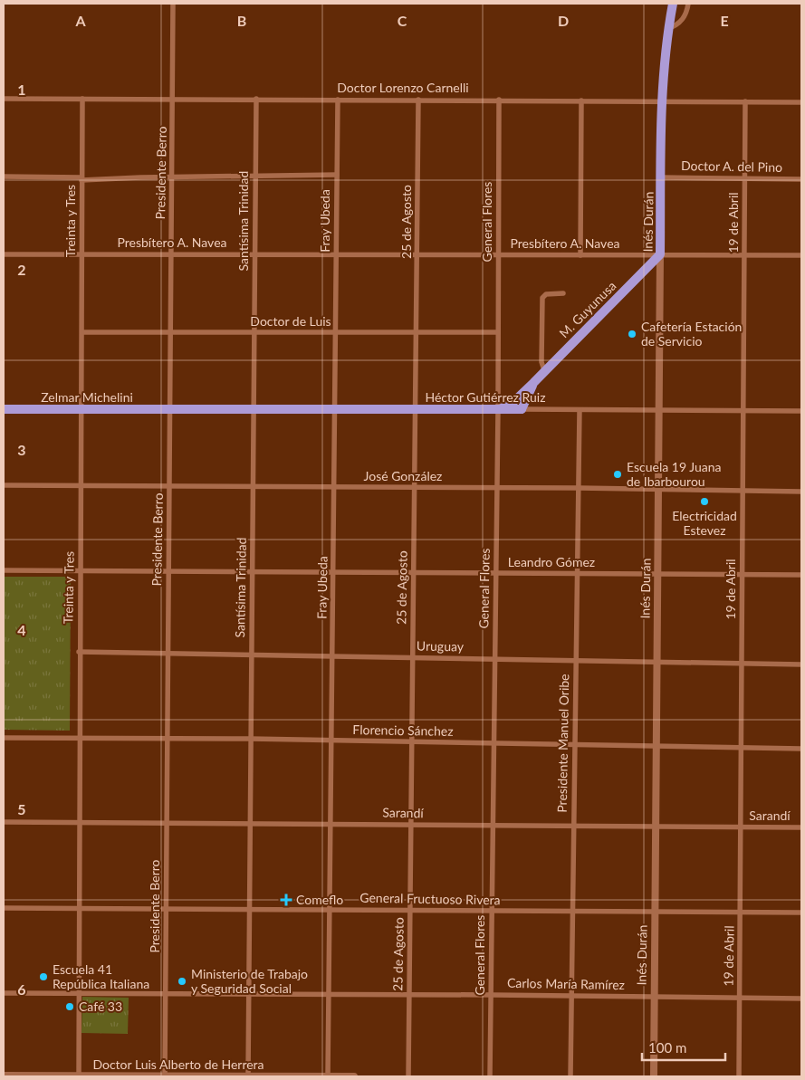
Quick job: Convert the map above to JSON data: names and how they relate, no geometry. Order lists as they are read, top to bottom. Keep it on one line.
{"streets":{"highway":["Inés Durán","M. Guyunusa","Zelmar Michelini","Héctor Gutiérrez Ruiz"],"street":["Doctor Lorenzo Carnelli","Doctor A. del Pino","Presidente Berro","Treinta y Tres","Santísima Trinidad","Fray Ubeda","25 de Agosto","General Flores","19 de Abril","Presbítero A. Navea","Doctor de Luis","José González","Leandro Gómez","Uruguay","Florencio Sánchez","Presidente Manuel Oribe","Sarandí","General Fructuoso Rivera","Carlos María Ramírez","Doctor Luis Alberto de Herrera"]},"crossings":[["Doctor Lorenzo Carnelli","Presidente Berro"],["Doctor Lorenzo Carnelli","Treinta y Tres"],["Doctor Lorenzo Carnelli","Santísima Trinidad"],["Doctor Lorenzo Carnelli","Fray Ubeda"],["Doctor Lorenzo Carnelli","25 de Agosto"],["Doctor Lorenzo Carnelli","General Flores"],["Doctor Lorenzo Carnelli","Inés Durán"],["Doctor Lorenzo Carnelli","19 de Abril"],["Doctor A. del Pino","Inés Durán"],["Doctor A. del Pino","19 de Abril"],["Presidente Berro","Presbítero A. Navea"],["Presidente Berro","Doctor de Luis"],["Presidente Berro","Zelmar Michelini"],["Presidente Berro","Héctor Gutiérrez Ruiz"],["Presidente Berro","José González"],["Presidente Berro","Leandro Gómez"],["Presidente Berro","Uruguay"],["Presidente Berro","Florencio Sánchez"],["Presidente Berro","Sarandí"],["Presidente Berro","General Fructuoso Rivera"],["Presidente Berro","Carlos María Ramírez"],["Presidente Berro","Doctor Luis Alberto de Herrera"],["Treinta y Tres","Presbítero A. Navea"],["Treinta y Tres","Doctor de Luis"],["Treinta y Tres","Zelmar Michelini"],["Treinta y Tres","José González"],["Treinta y Tres","Leandro Gómez"],["Treinta y Tres","Uruguay"],["Treinta y Tres","Florencio Sánchez"],["Treinta y Tres","Sarandí"],["Treinta y Tres","General Fructuoso Rivera"],["Treinta y Tres","Carlos María Ramírez"],["Treinta y Tres","Doctor Luis Alberto de Herrera"],["Santísima Trinidad","Presbítero A. Navea"],["Santísima Trinidad","Doctor de Luis"],["Santísima Trinidad","Héctor Gutiérrez Ruiz"],["Santísima Trinidad","José González"],["Santísima Trinidad","Leandro Gómez"],["Santísima Trinidad","Uruguay"],["Santísima Trinidad","Florencio Sánchez"],["Santísima Trinidad","Sarandí"],["Santísima Trinidad","General Fructuoso Rivera"],["Santísima Trinidad","Carlos María Ramírez"],["Santísima Trinidad","Doctor Luis Alberto de Herrera"],["Fray Ubeda","Presbítero A. Navea"],["Fray Ubeda","Doctor de Luis"],["Fray Ubeda","Héctor Gutiérrez Ruiz"],["Fray Ubeda","José González"],["Fray Ubeda","Leandro Gómez"],["Fray Ubeda","Uruguay"],["Fray Ubeda","Florencio Sánchez"],["Fray Ubeda","Sarandí"],["Fray Ubeda","General Fructuoso Rivera"],["Fray Ubeda","Carlos María Ramírez"],["Fray Ubeda","Doctor Luis Alberto de Herrera"],["25 de Agosto","Presbítero A. Navea"],["25 de Agosto","Doctor de Luis"],["25 de Agosto","Héctor Gutiérrez Ruiz"],["25 de Agosto","José González"],["25 de Agosto","Leandro Gómez"],["25 de Agosto","Uruguay"],["25 de Agosto","Florencio Sánchez"],["25 de Agosto","Sarandí"],["25 de Agosto","General Fructuoso Rivera"],["25 de Agosto","Carlos María Ramírez"],["General Flores","Presbítero A. Navea"],["General Flores","M. Guyunusa"],["General Flores","Doctor de Luis"],["General Flores","Héctor Gutiérrez Ruiz"],["General Flores","José González"],["General Flores","Leandro Gómez"],["General Flores","Uruguay"],["General Flores","Florencio Sánchez"],["General Flores","Sarandí"],["General Flores","General Fructuoso Rivera"],["General Flores","Carlos María Ramírez"],["Inés Durán","Presbítero A. Navea"],["Inés Durán","M. Guyunusa"],["Inés Durán","Héctor Gutiérrez Ruiz"],["Inés Durán","José González"],["Inés Durán","Leandro Gómez"],["Inés Durán","Uruguay"],["Inés Durán","Florencio Sánchez"],["Inés Durán","Sarandí"],["Inés Durán","General Fructuoso Rivera"],["Inés Durán","Carlos María Ramírez"],["19 de Abril","Presbítero A. Navea"],["19 de Abril","Héctor Gutiérrez Ruiz"],["19 de Abril","José González"],["19 de Abril","Leandro Gómez"],["19 de Abril","Uruguay"],["19 de Abril","Florencio Sánchez"],["19 de Abril","Sarandí"],["19 de Abril","General Fructuoso Rivera"],["19 de Abril","Carlos María Ramírez"],["Presbítero A. Navea","M. Guyunusa"],["M. Guyunusa","Héctor Gutiérrez Ruiz"],["Zelmar Michelini","Héctor Gutiérrez Ruiz"],["Héctor Gutiérrez Ruiz","Presidente Manuel Oribe"],["José González","Presidente Manuel Oribe"],["Leandro Gómez","Presidente Manuel Oribe"],["Uruguay","Presidente Manuel Oribe"],["Florencio Sánchez","Presidente Manuel Oribe"],["Presidente Manuel Oribe","Sarandí"],["Presidente Manuel Oribe","General Fructuoso Rivera"],["Presidente Manuel Oribe","Carlos María Ramírez"]],"places":{"other":["Cafetería Estación de Servicio","Escuela 19 Juana de Ibarbourou","Electricidad Estevez","Escuela 41 República Italiana","Ministerio de Trabajo y Seguridad Social","Café 33"],"health":["Comeflo"]},"scale_bar":"100 m","grid":{"columns":["A","B","C","D","E"],"rows":["1","2","3","4","5","6"]}}
